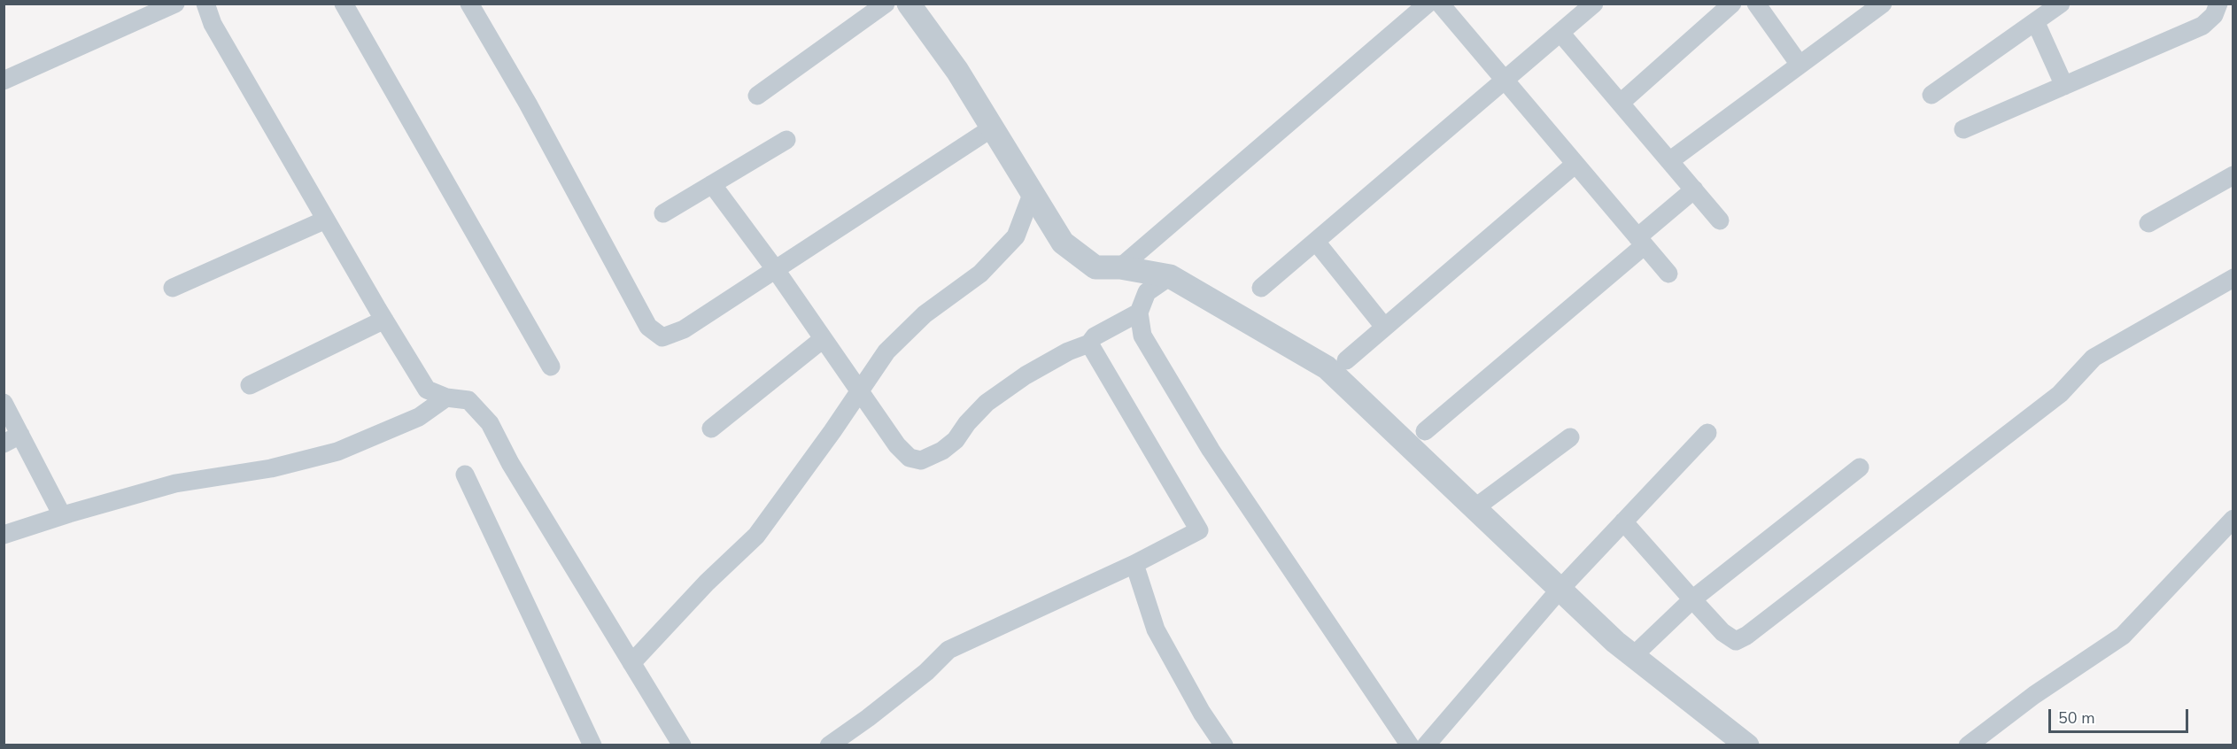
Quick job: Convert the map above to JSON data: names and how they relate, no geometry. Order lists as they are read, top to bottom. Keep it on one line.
{"scale_bar":"50 m"}
